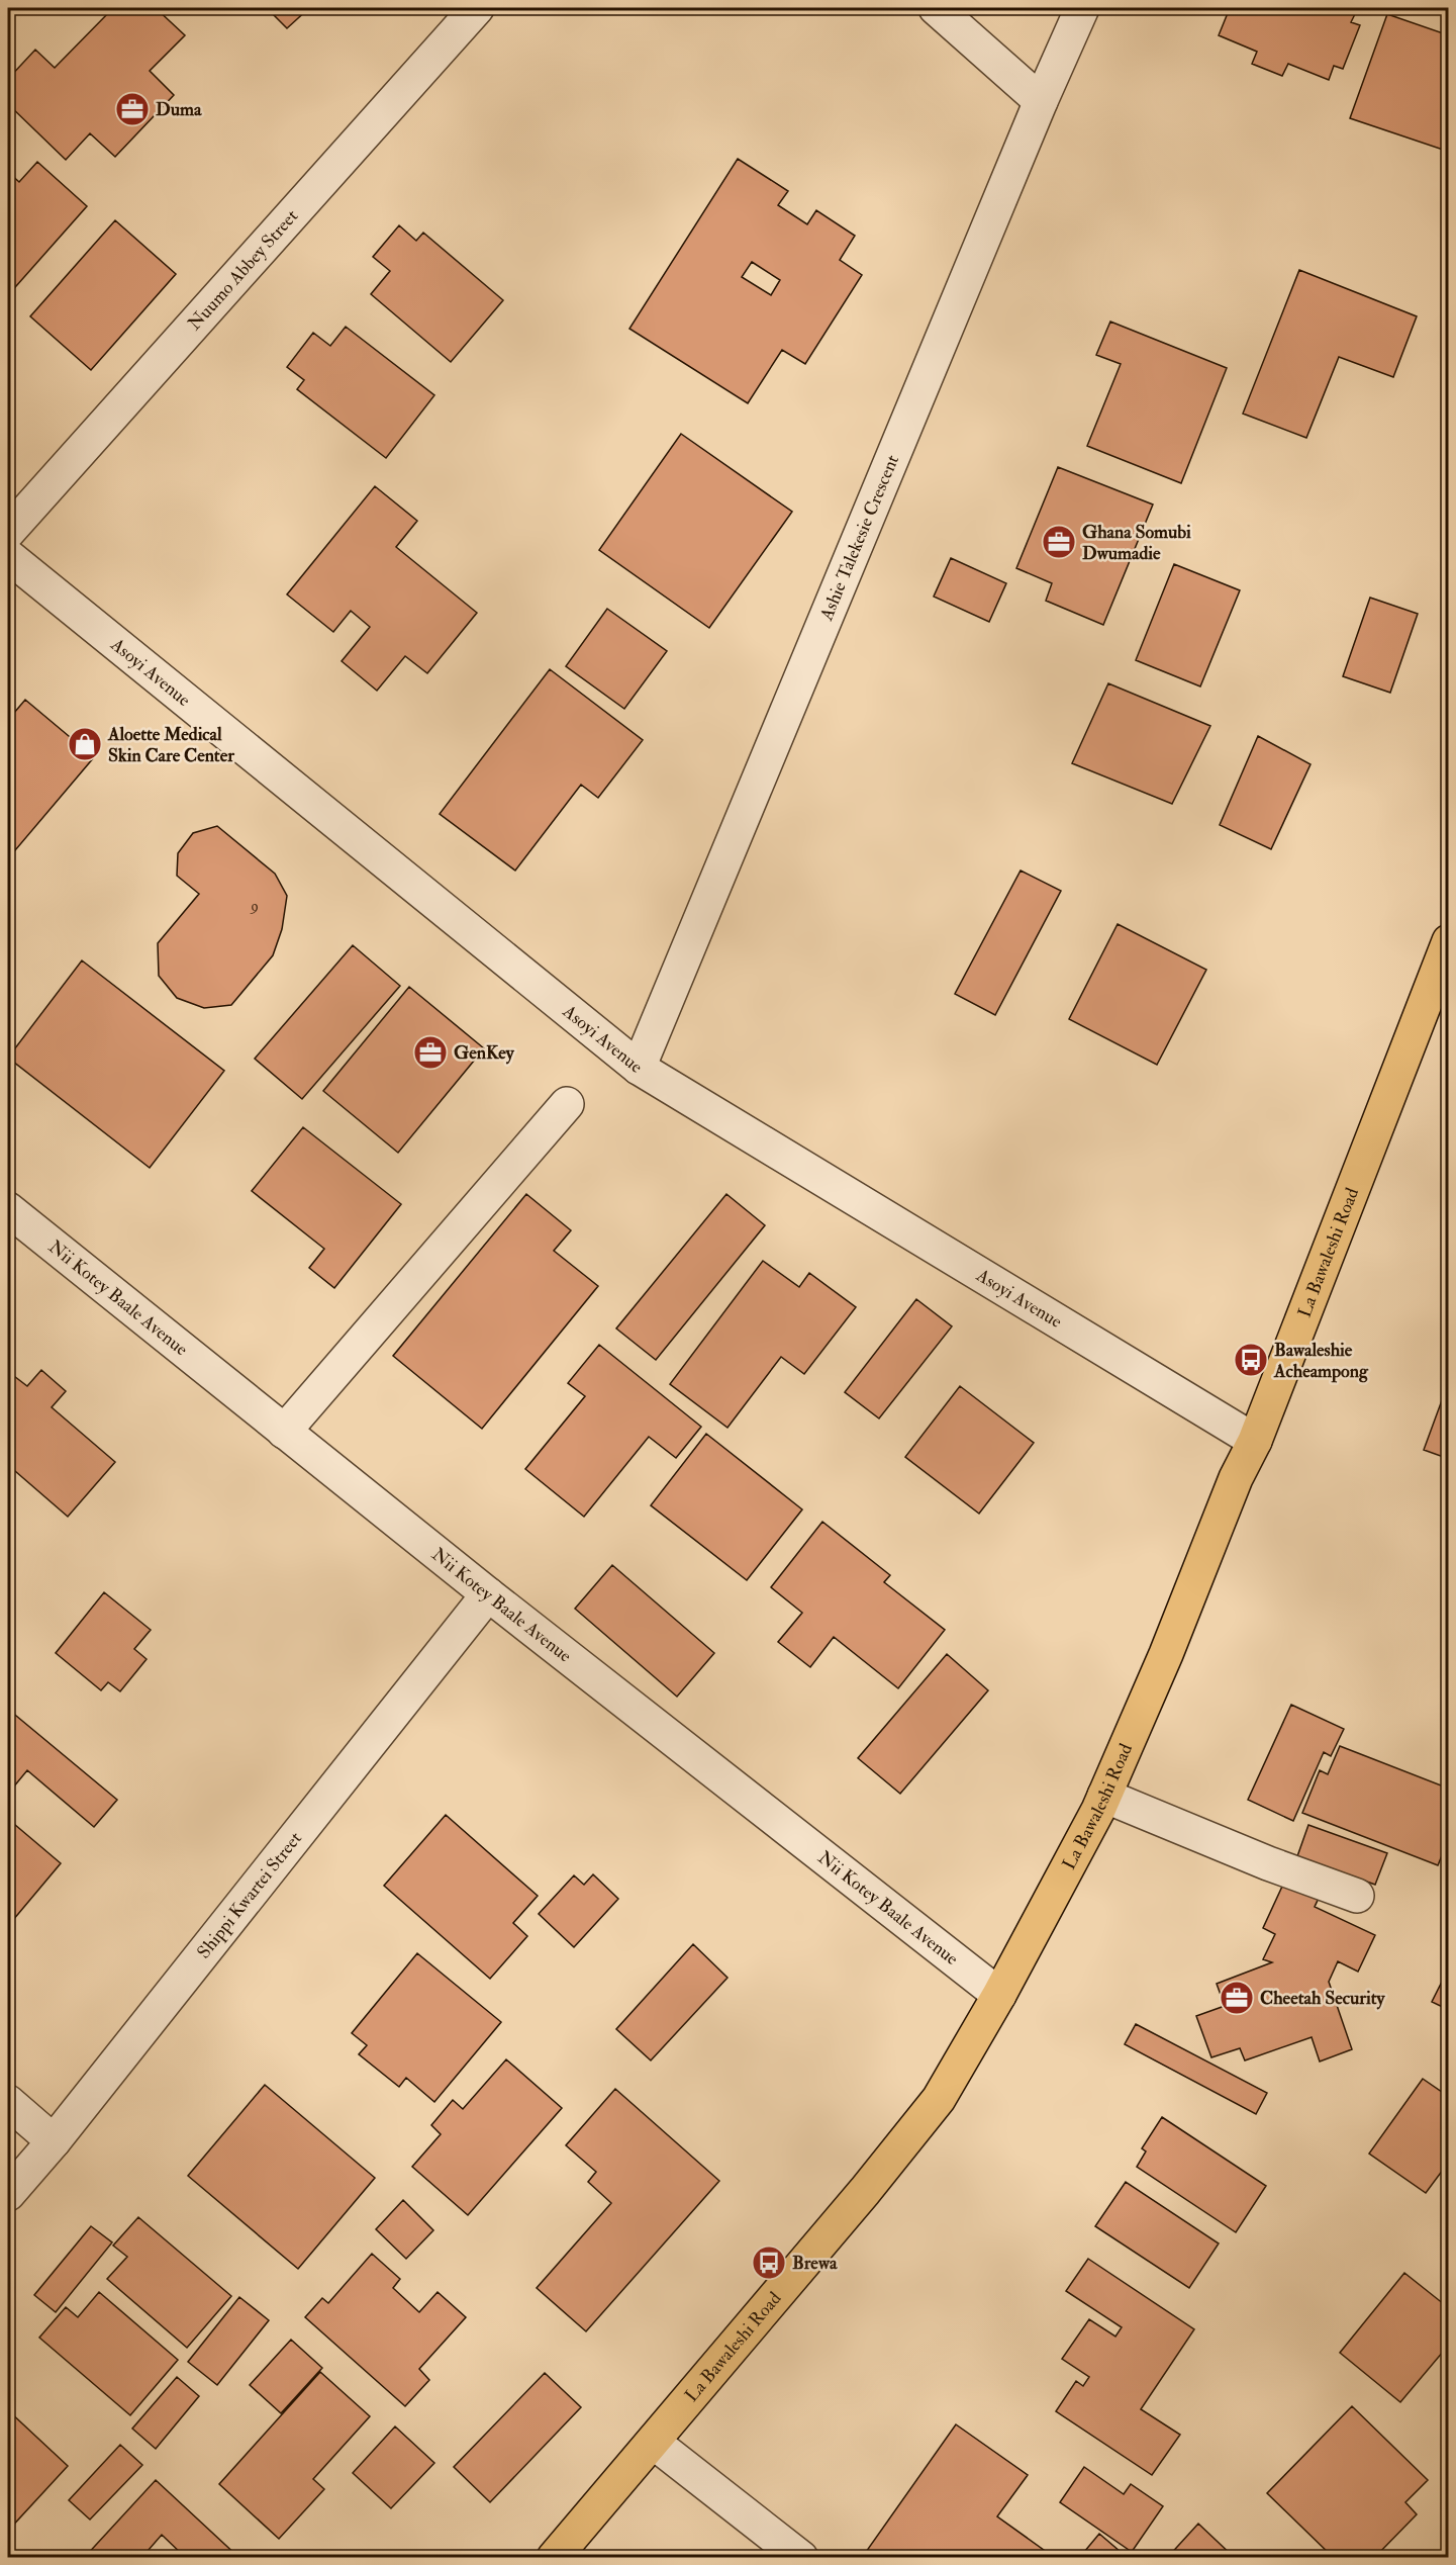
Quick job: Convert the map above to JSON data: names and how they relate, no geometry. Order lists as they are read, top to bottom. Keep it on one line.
{"streets":{"main road":["La Bawaleshi Road"],"street":["Nuumo Abbey Street","Ashie Talekesie Crescent","Asoyi Avenue","Nii Kotey Baale Avenue","Shippi Kwartei Street"]},"crossings":[["Ashie Talekesie Crescent","Asoyi Avenue"],["Asoyi Avenue","La Bawaleshi Road"],["La Bawaleshi Road","Nii Kotey Baale Avenue"],["Nii Kotey Baale Avenue","Shippi Kwartei Street"]],"places":{"office":["Duma","Ghana Somubi Dwumadie","GenKey","Cheetah Security"],"shop":["Aloette Medical Skin Care Center"],"bus stop":["Bawaleshie Acheampong","Brewa"]},"house_numbers":["9"]}
